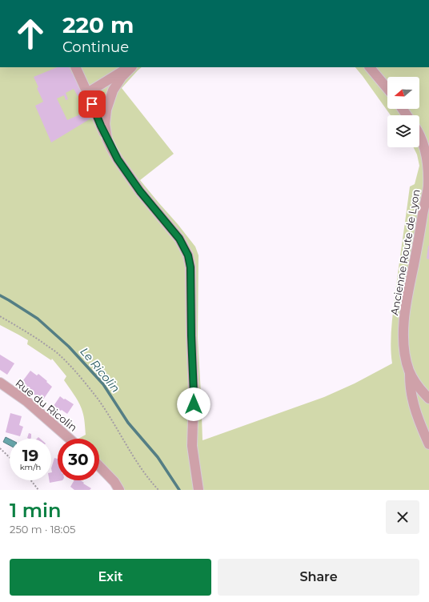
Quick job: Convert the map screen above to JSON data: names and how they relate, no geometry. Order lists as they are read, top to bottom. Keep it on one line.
{"streets":{"street":["Ancienne Route de Lyon","Rue du Ricolin"]},"water":["Le Ricolin"],"north":"left","page":{"turn":["220 m","Continue"],"speed":"19 km/h","limit":"30","heading":["1 min","250 m · 18:05"],"buttons":["Exit","Share"]}}
